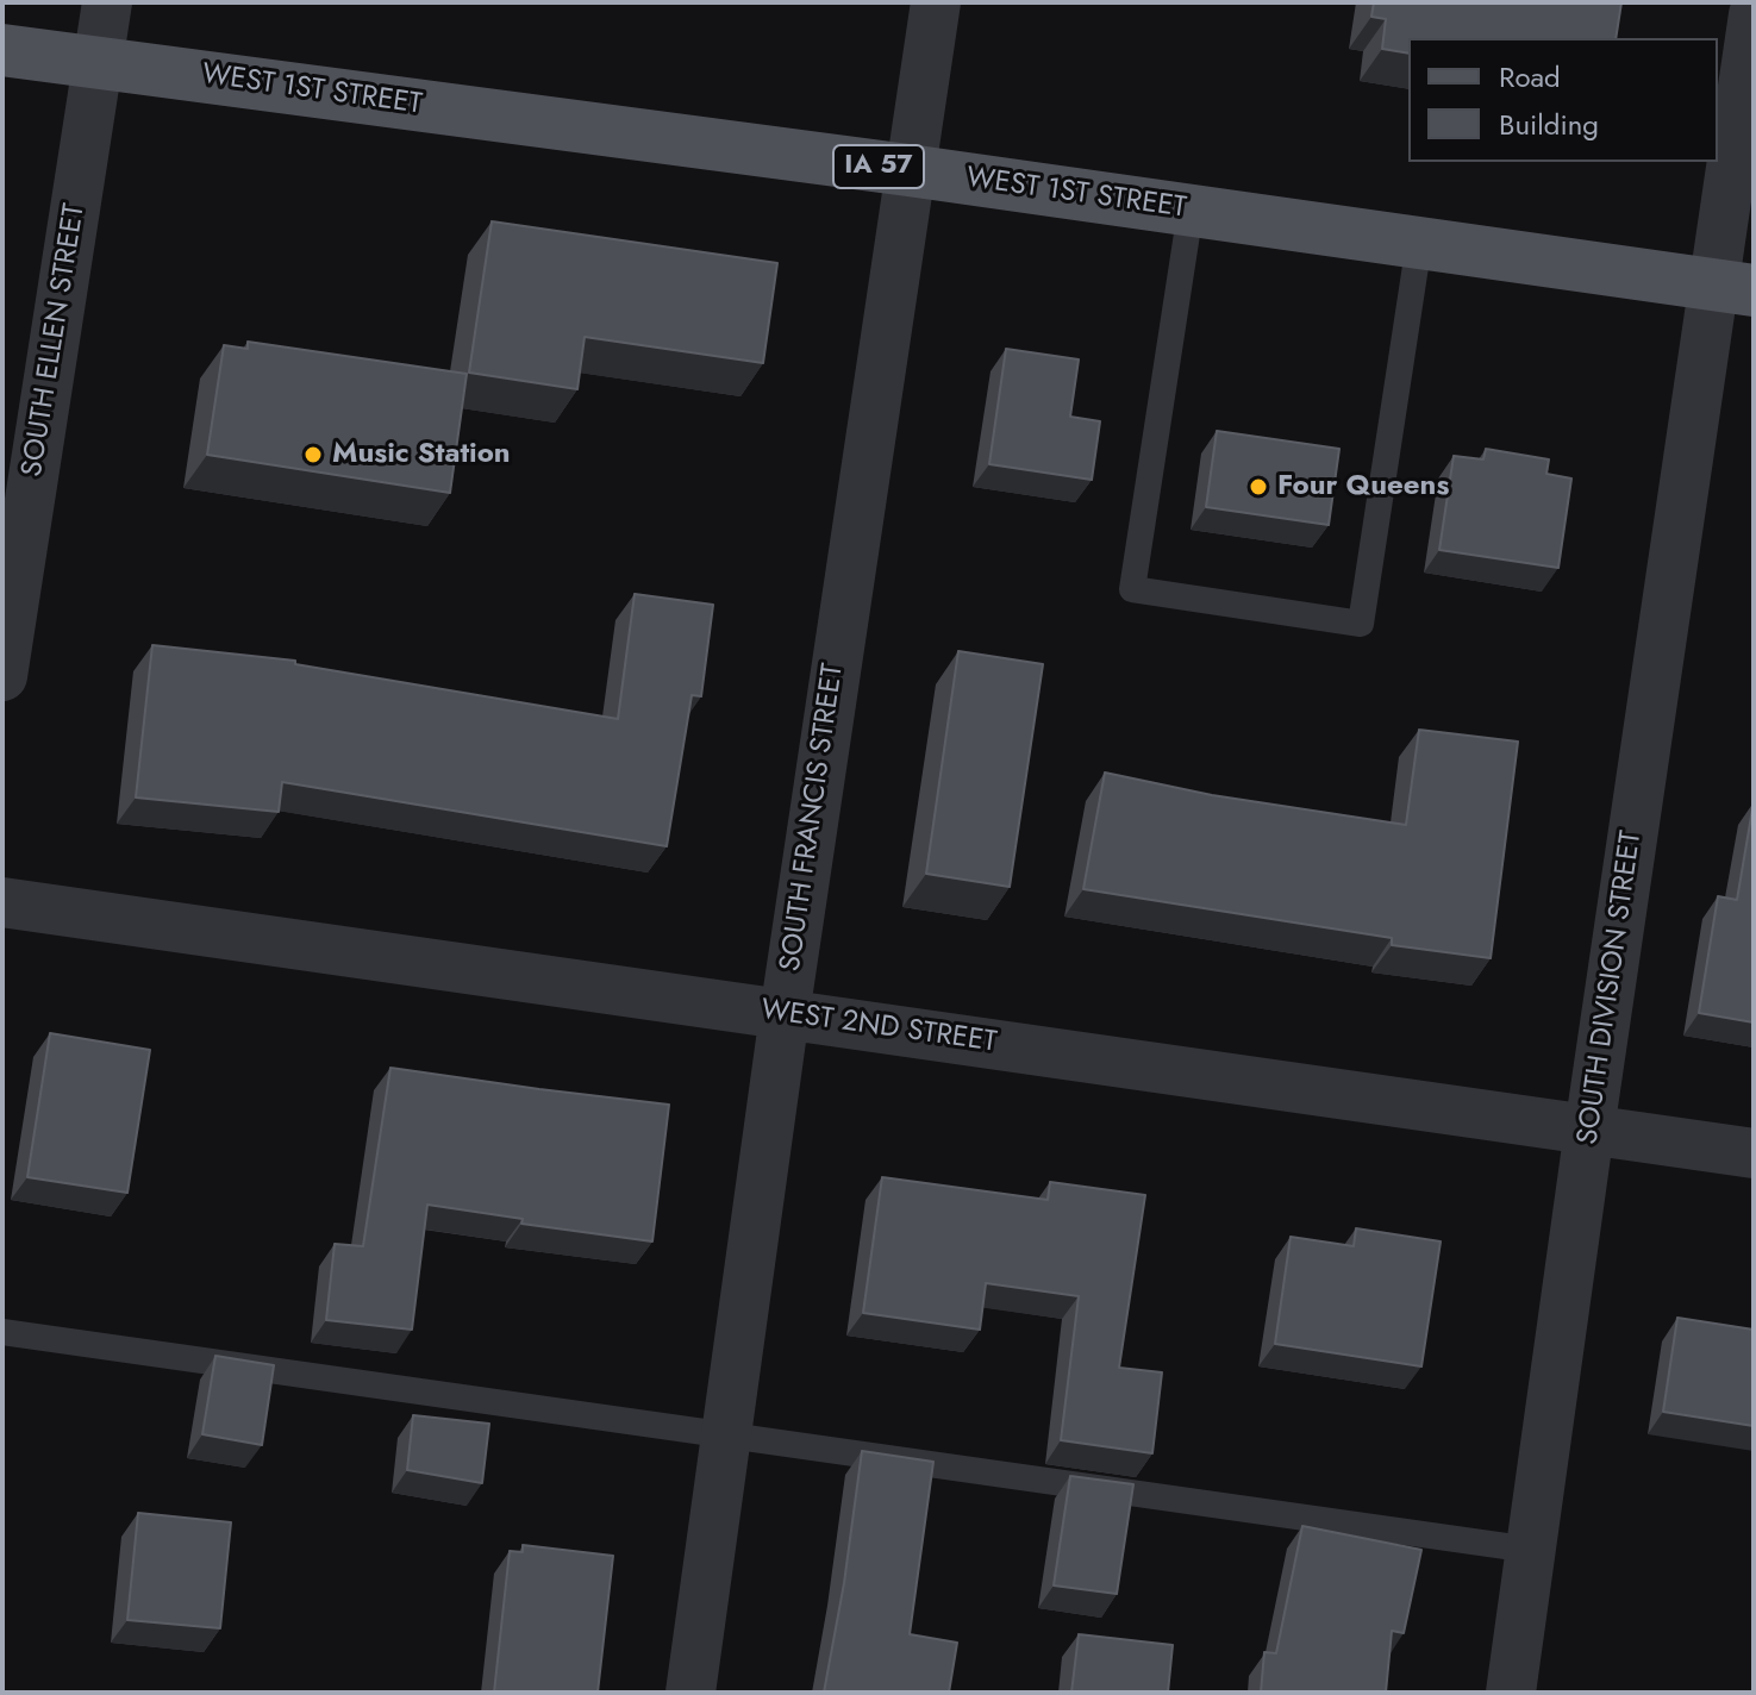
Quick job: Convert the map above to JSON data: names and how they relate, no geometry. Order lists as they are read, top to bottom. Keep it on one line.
{"streets":{"main road":["WEST 1ST STREET","IA 57"],"street":["SOUTH ELLEN STREET","SOUTH FRANCIS STREET","SOUTH DIVISION STREET","WEST 2ND STREET"]},"crossings":[["WEST 1ST STREET","SOUTH ELLEN STREET"],["WEST 1ST STREET","SOUTH FRANCIS STREET"],["WEST 1ST STREET","SOUTH DIVISION STREET"],["SOUTH FRANCIS STREET","WEST 2ND STREET"],["SOUTH DIVISION STREET","WEST 2ND STREET"]],"places":["Music Station","Four Queens"],"legend":["Road","Building"]}
